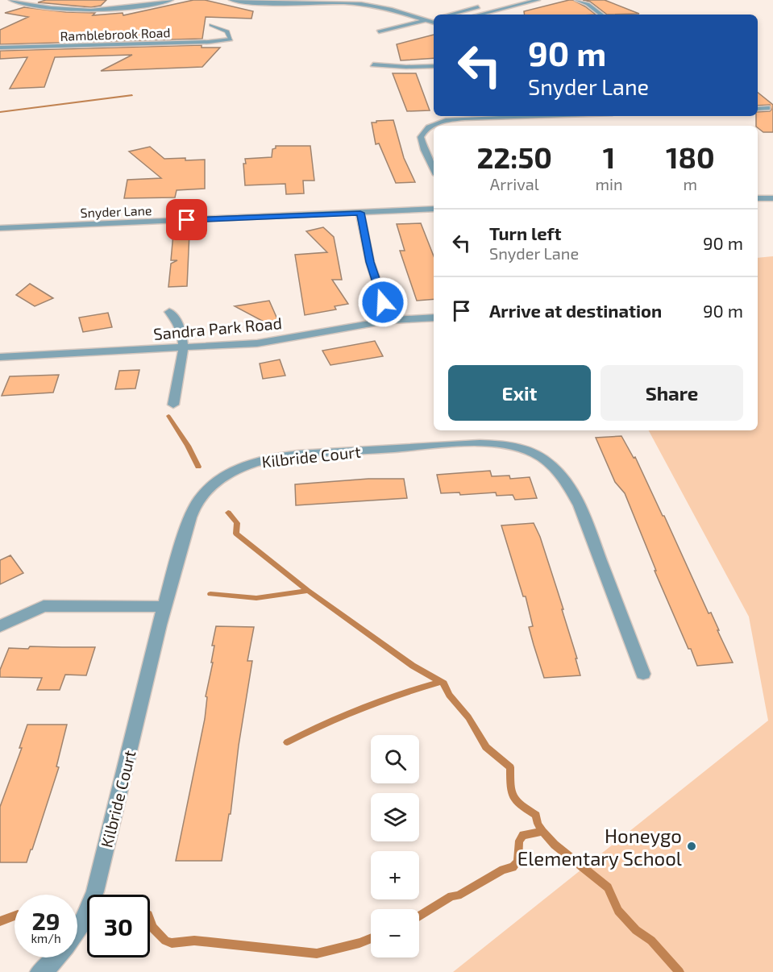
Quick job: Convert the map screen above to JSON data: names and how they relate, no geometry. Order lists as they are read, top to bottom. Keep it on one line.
{"streets":{"street":["Ramblebrook Road","Snyder Lane","Sandra Park Road","Kilbride Court"]},"places":["Honeygo Elementary School"],"page":{"turn":["90 m","Snyder Lane"],"eta":["22:50","Arrival","1","min","180","m"],"list":[{"name":"Turn left","note":"Snyder Lane","value":"90 m"},{"name":"Arrive at destination","value":"90 m"}],"buttons":["Exit","Share"],"map_buttons":["+","−"],"speed":"29 km/h","limit":"30"}}
